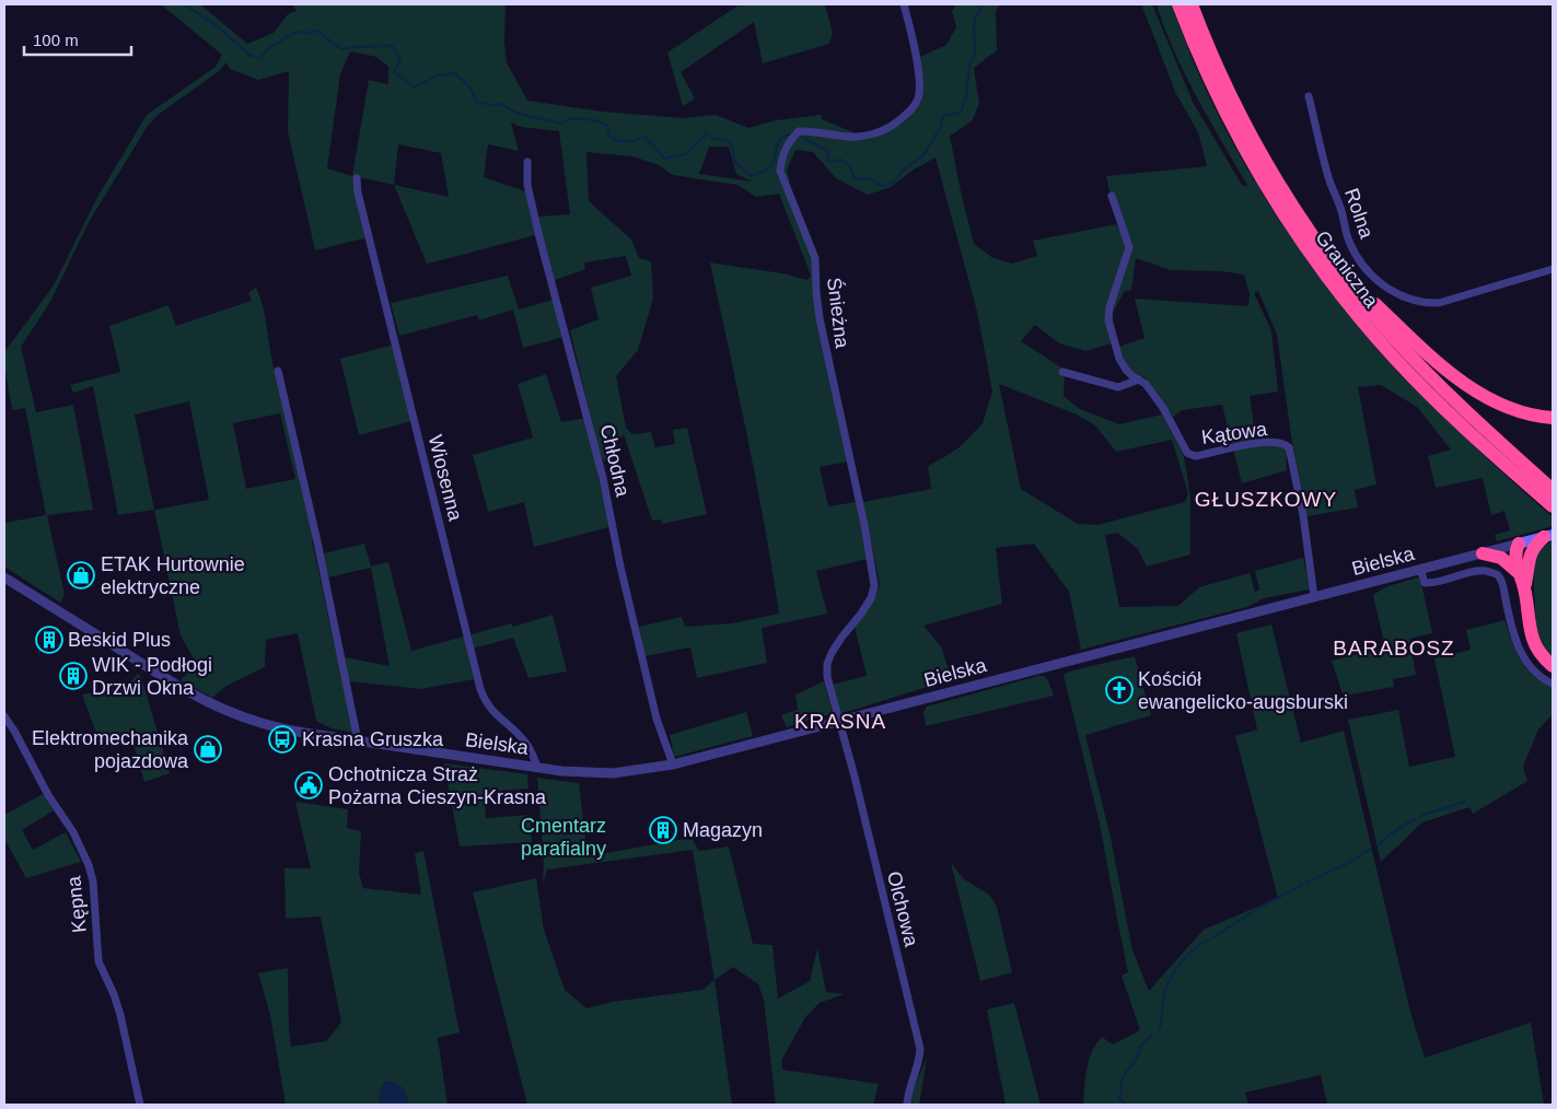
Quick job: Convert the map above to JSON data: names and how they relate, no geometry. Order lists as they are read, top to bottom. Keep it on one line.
{"streets":{"highway":["Graniczna"],"main road":["Bielska"],"street":["Rolna","Śnieżna","Kątowa","Chłodna","Wiosenna","Kępna","Olchowa"]},"crossings":[["Śnieżna","Bielska"],["Śnieżna","Olchowa"],["Kątowa","Bielska"],["Chłodna","Bielska"],["Wiosenna","Bielska"],["Bielska","Olchowa"]],"districts":["GŁUSZKOWY","BARABOSZ","KRASNA"],"parks":["Cmentarz parafialny"],"places":{"shop":["ETAK Hurtownie elektryczne","Elektromechanika pojazdowa"],"building":["Beskid Plus","WIK - Podłogi Drzwi Okna","Magazyn"],"church":["Kościół ewangelicko-augsburski"],"bus stop":["Krasna Gruszka"],"public building":["Ochotnicza Straż Pożarna Cieszyn-Krasna"]},"scale_bar":"100 m"}
